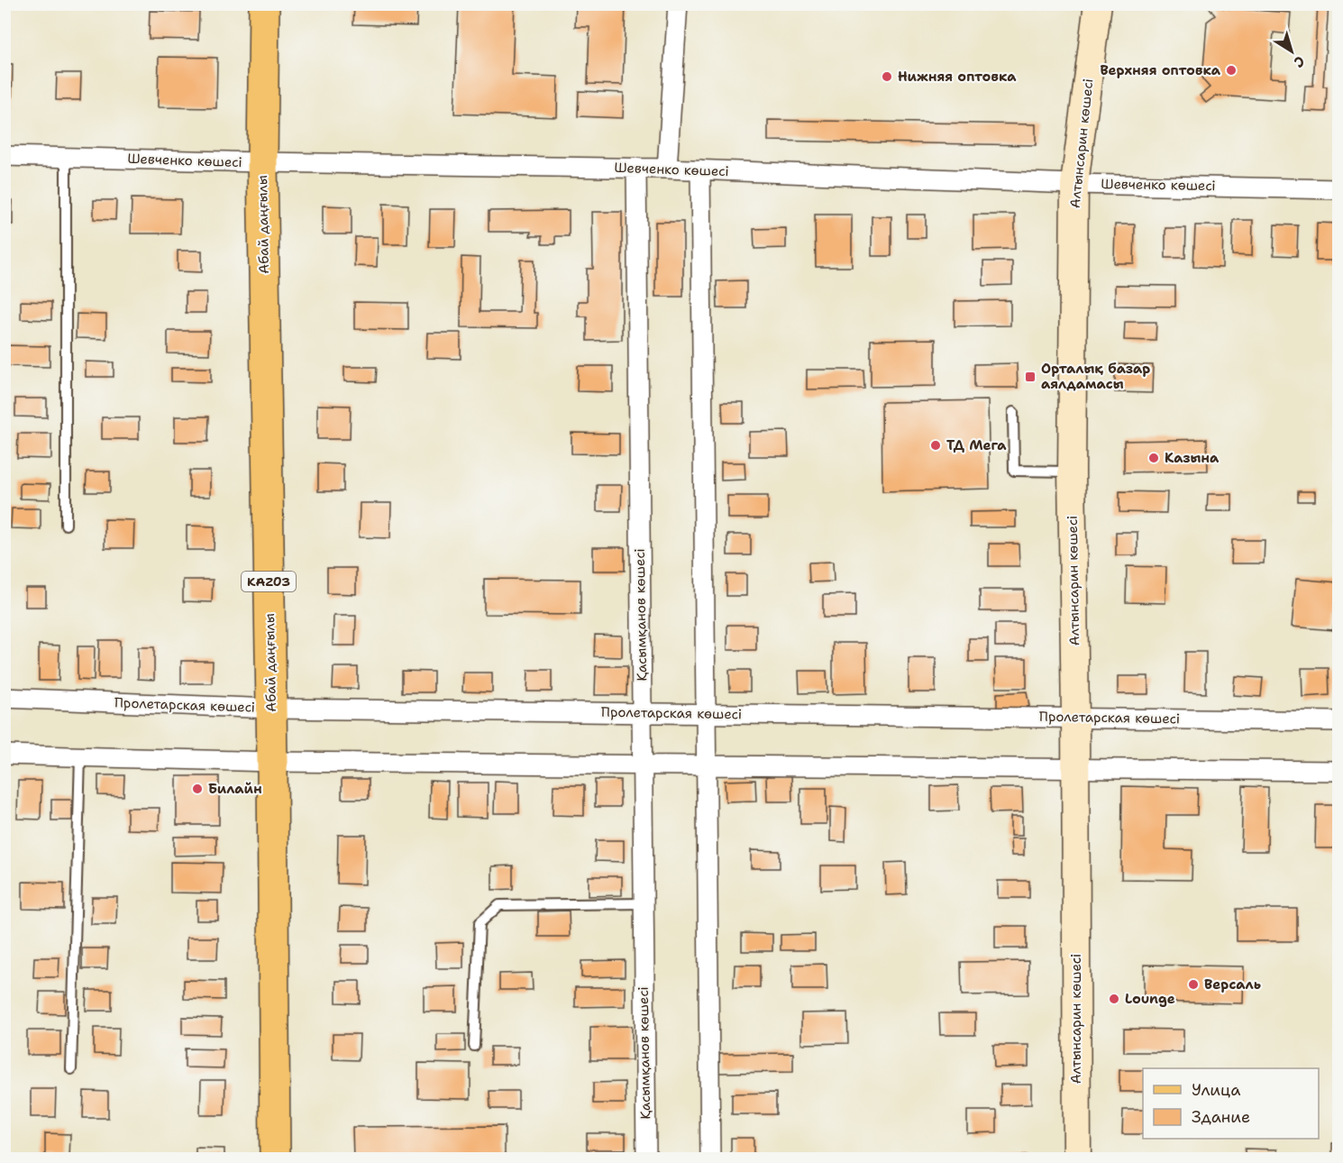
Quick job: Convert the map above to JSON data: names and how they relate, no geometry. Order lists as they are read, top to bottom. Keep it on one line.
{"streets":{"main road":["Абай даңғылы","KАZ03"],"street":["Алтынсарин көшесі","Шевченко көшесі","Қасымқанов көшесі","Пролетарская көшесі"]},"crossings":[["Алтынсарин көшесі","Шевченко көшесі"],["Алтынсарин көшесі","Пролетарская көшесі"],["Шевченко көшесі","Абай даңғылы"],["Шевченко көшесі","Қасымқанов көшесі"],["Абай даңғылы","Пролетарская көшесі"],["Қасымқанов көшесі","Пролетарская көшесі"]],"places":{"other":["Верхняя оптовка","Нижняя оптовка","ТД Мега","Казына","Билайн","Версаль","Lounge"],"transit":["Орталық базар аялдамасы"]},"legend":["Улица","Здание"],"north":"bottom right"}
